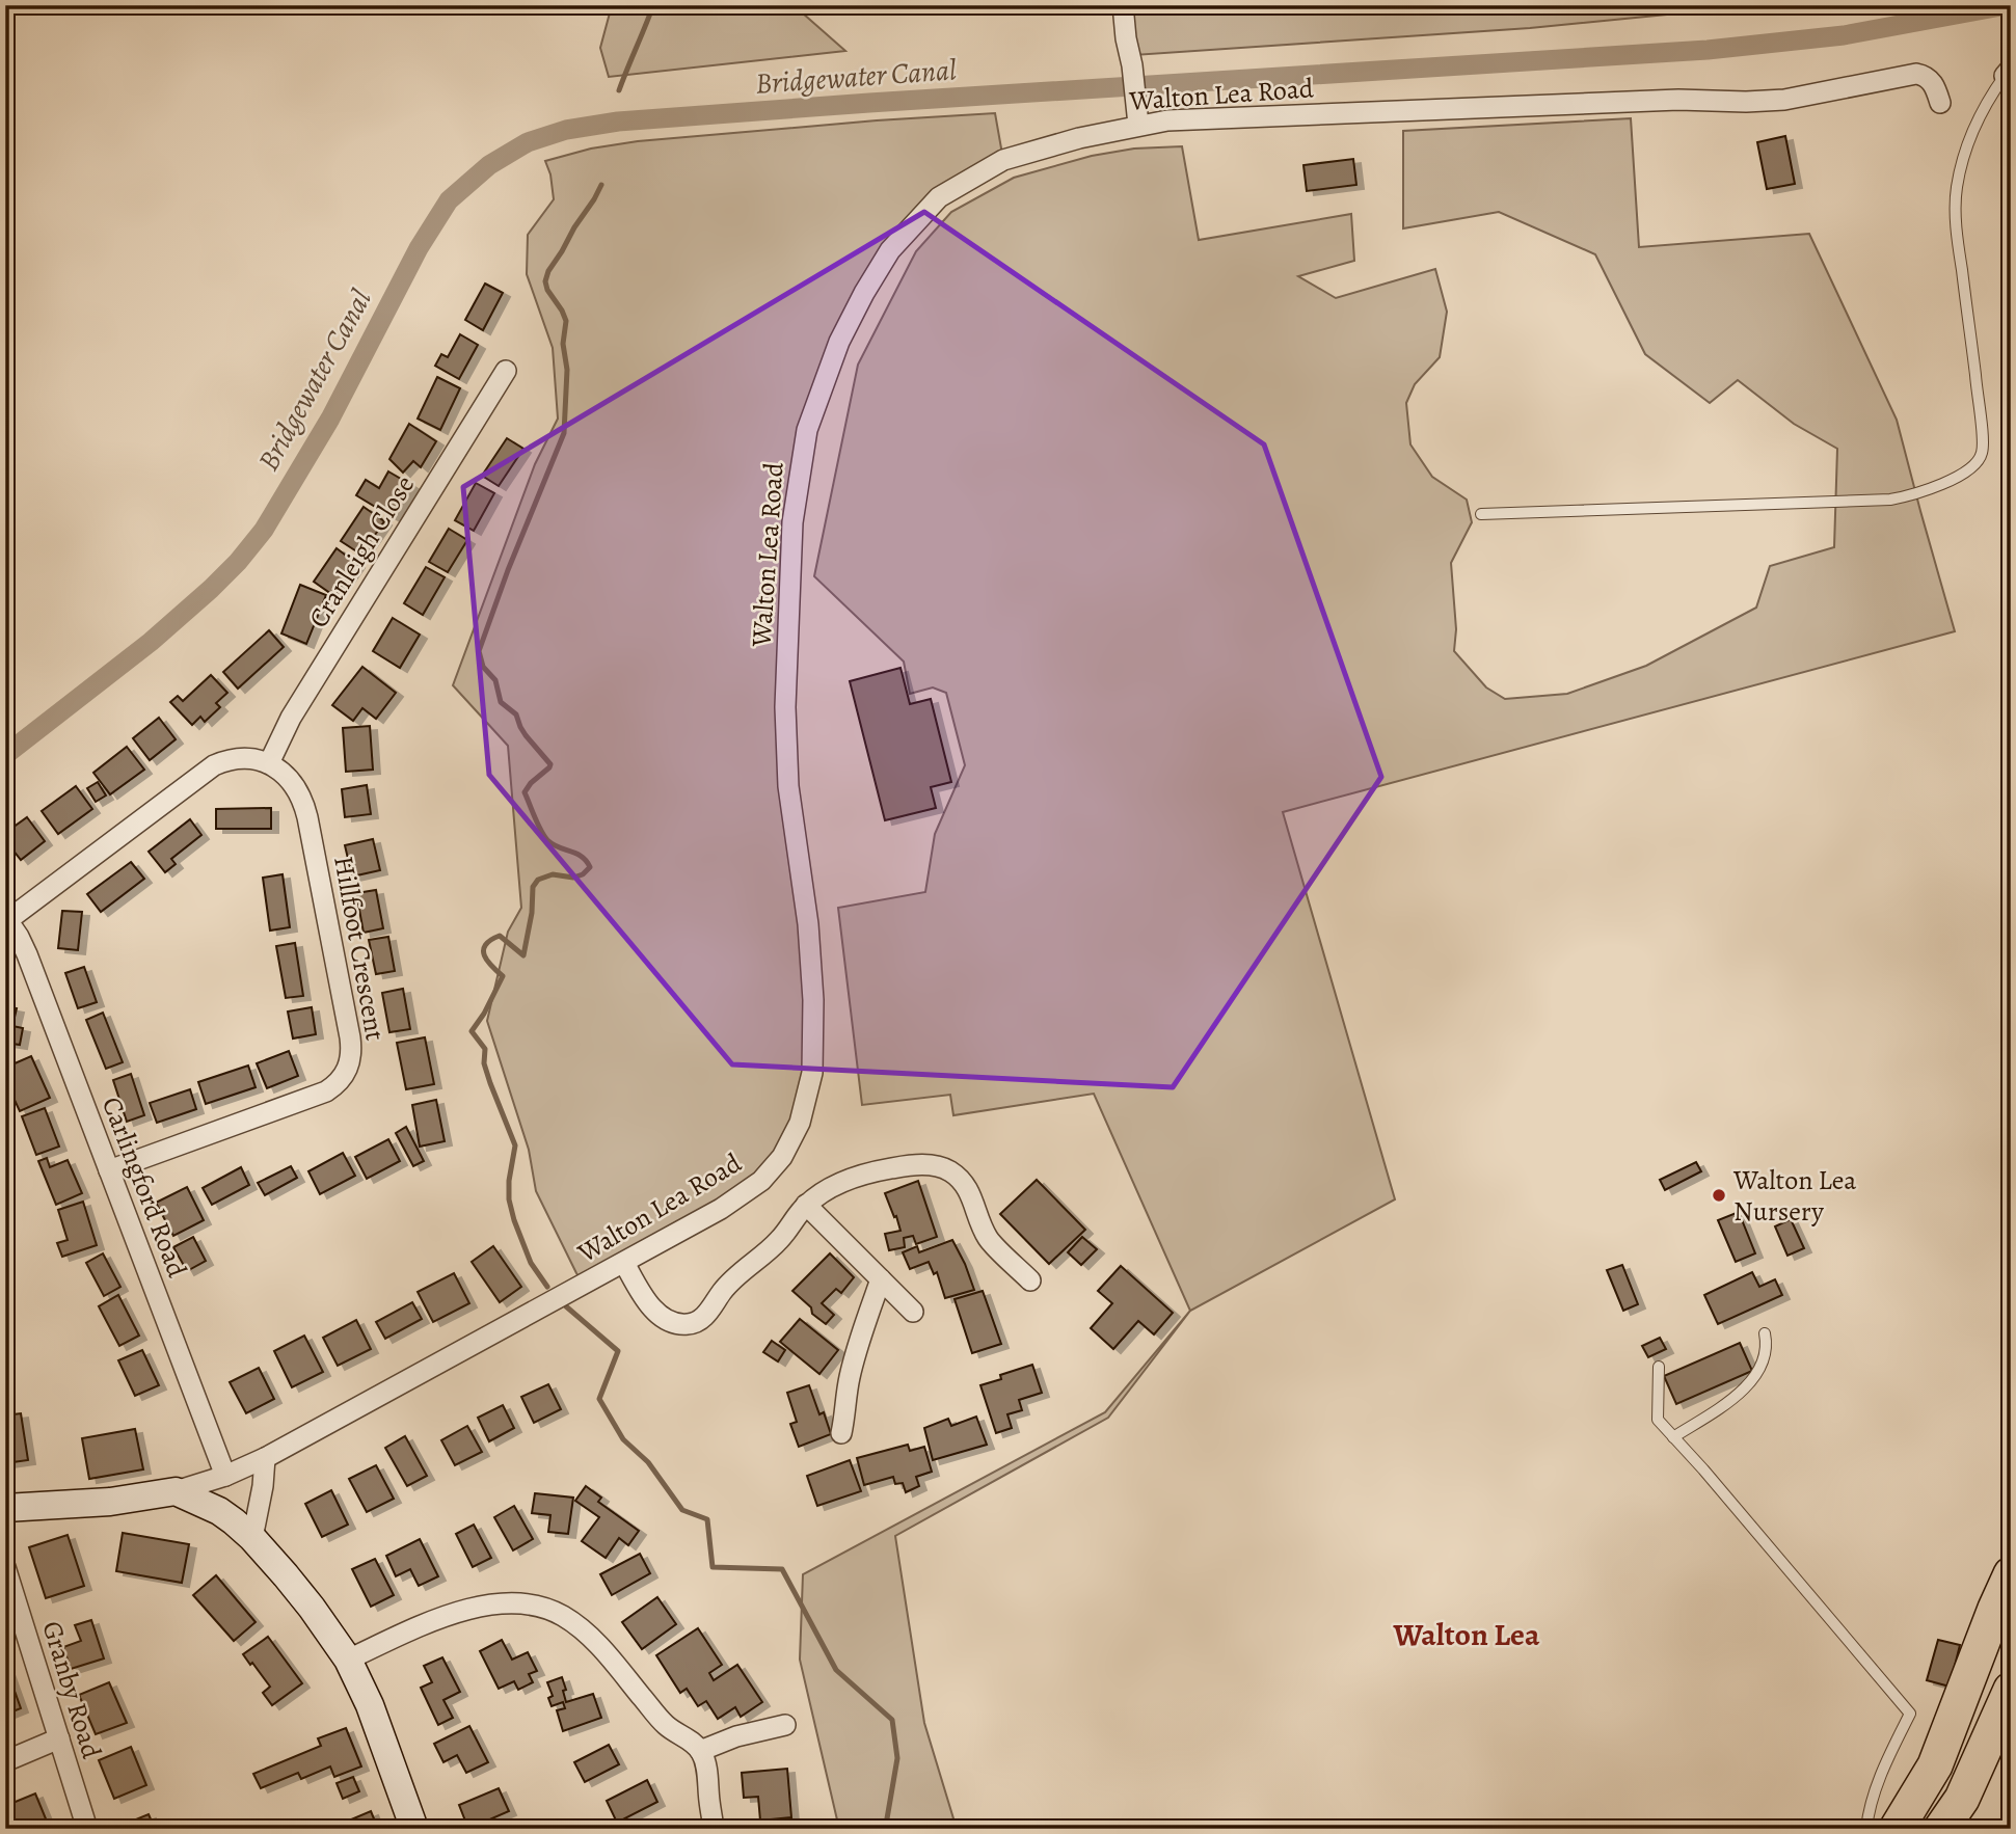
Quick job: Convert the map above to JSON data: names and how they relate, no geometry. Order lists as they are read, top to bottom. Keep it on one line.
{"streets":{"street":["Walton Lea Road","Cranleigh Close","Hillfoot Crescent","Carlingford Road","Granby Road"]},"crossings":[["Walton Lea Road","Carlingford Road"],["Cranleigh Close","Hillfoot Crescent"],["Hillfoot Crescent","Carlingford Road"]],"districts":["Walton Lea"],"water":["Bridgewater Canal"],"places":["Walton Lea Nursery"]}
